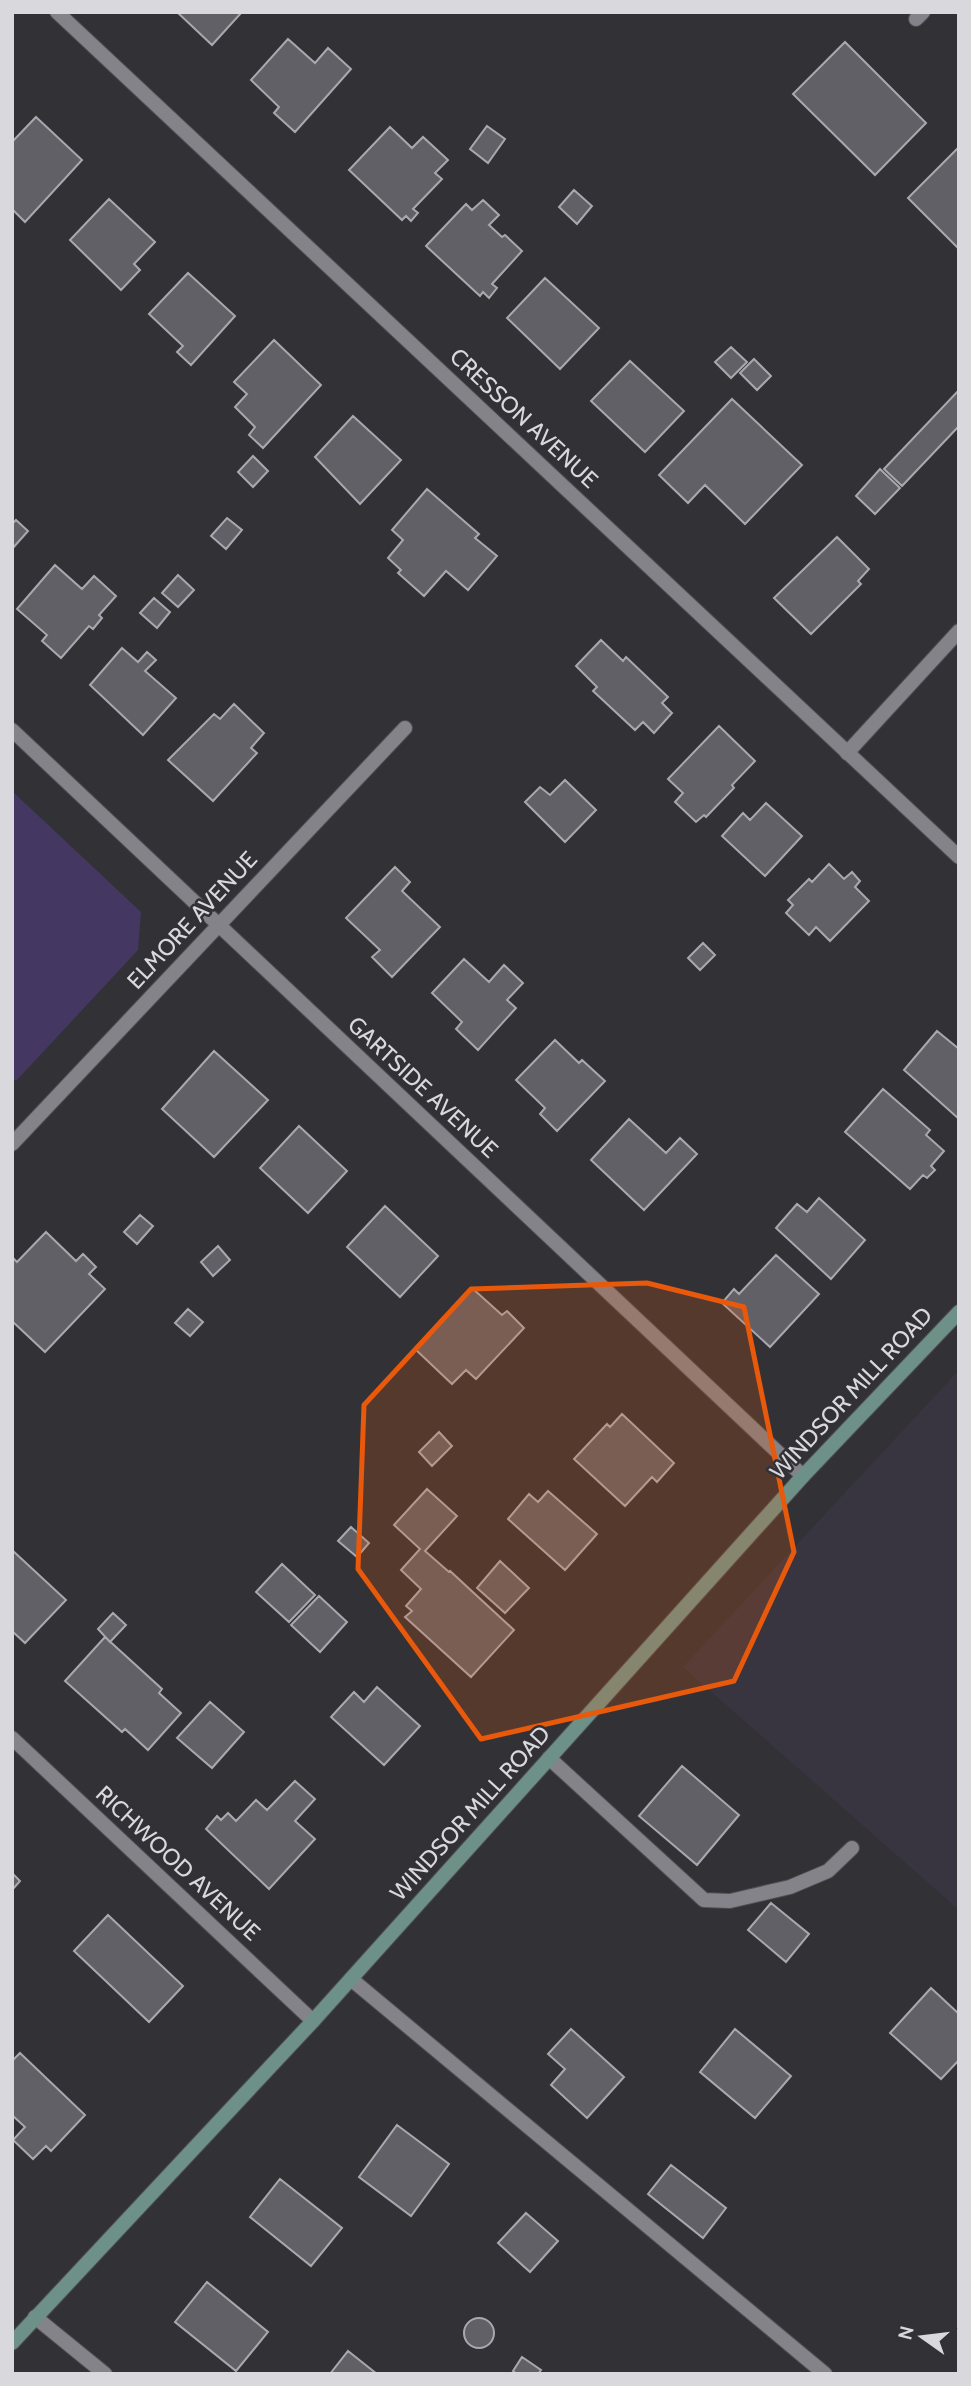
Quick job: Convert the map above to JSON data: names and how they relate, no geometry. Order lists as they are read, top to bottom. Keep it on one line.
{"streets":{"main road":["WINDSOR MILL ROAD"],"street":["CRESSON AVENUE","ELMORE AVENUE","GARTSIDE AVENUE","RICHWOOD AVENUE"]},"crossings":[["ELMORE AVENUE","GARTSIDE AVENUE"],["GARTSIDE AVENUE","WINDSOR MILL ROAD"],["WINDSOR MILL ROAD","RICHWOOD AVENUE"]],"north":"left"}
